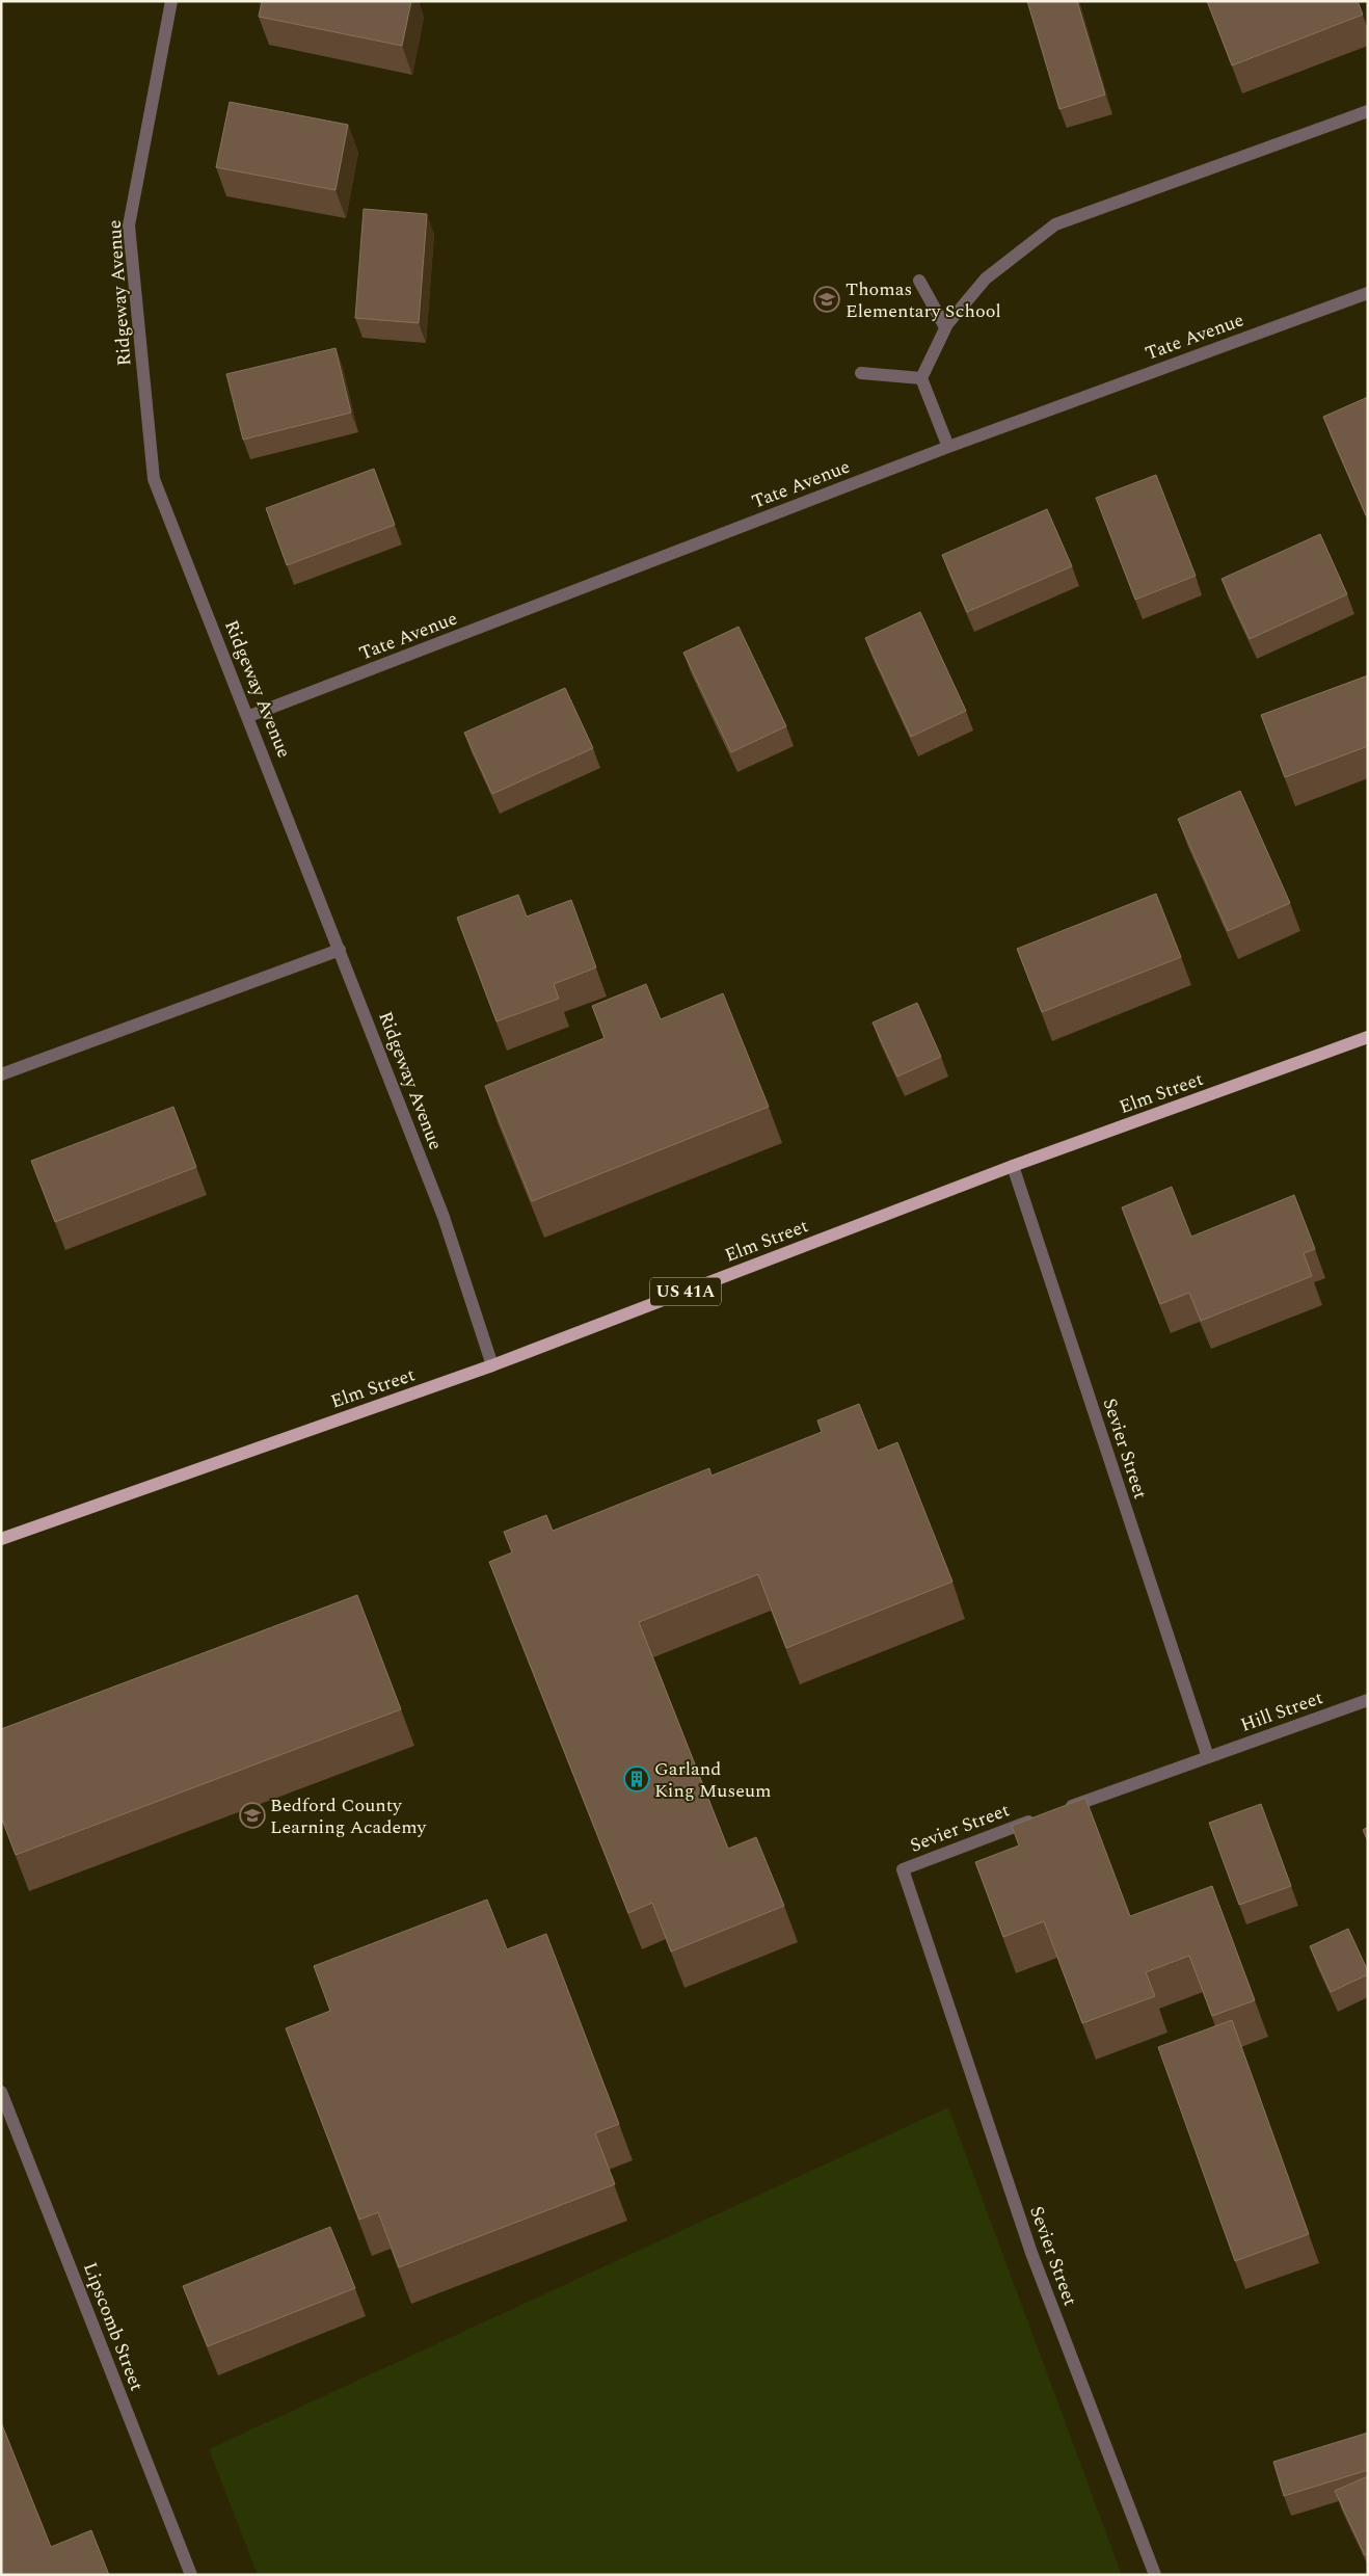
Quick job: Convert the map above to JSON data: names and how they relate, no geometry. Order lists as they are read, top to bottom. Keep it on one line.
{"streets":{"main road":["Elm Street","US 41A"],"street":["Ridgeway Avenue","Tate Avenue","Sevier Street","Hill Street","Lipscomb Street"]},"crossings":[["Ridgeway Avenue","Tate Avenue"],["Ridgeway Avenue","Elm Street"],["Elm Street","Sevier Street"],["Sevier Street","Hill Street"]],"places":{"school or university":["Thomas Elementary School","Bedford County Learning Academy"],"building":["Garland King Museum"]}}
